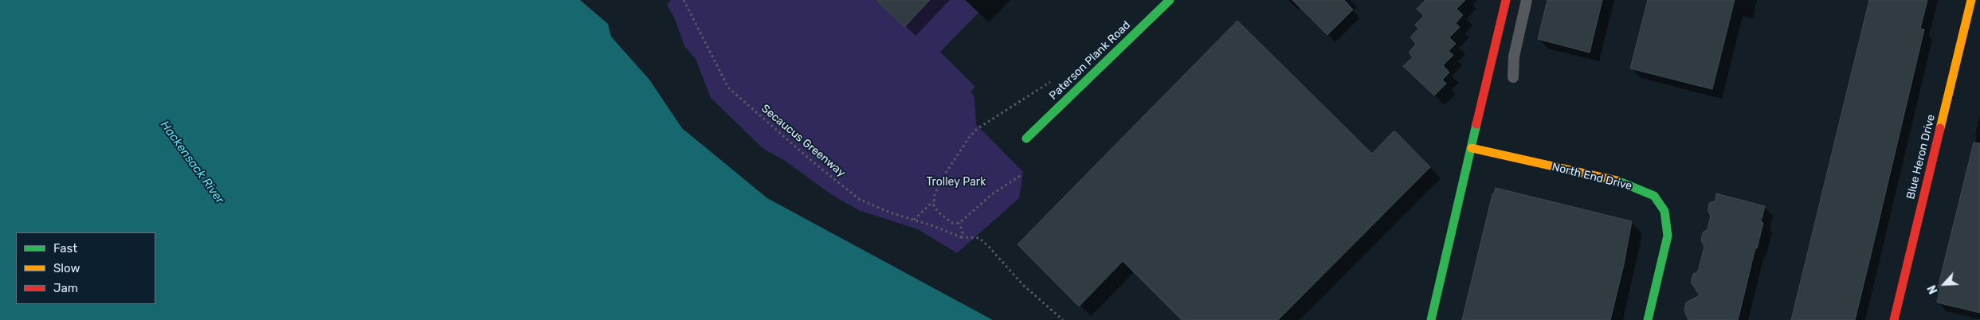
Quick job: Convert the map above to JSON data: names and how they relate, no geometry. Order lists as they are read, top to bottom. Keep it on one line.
{"streets":{"street":["Paterson Plank Road","Blue Heron Drive","North End Drive"],"path":["Secaucus Greenway"]},"water":["Hackensack River"],"parks":["Trolley Park"],"legend":["Fast","Slow","Jam"],"north":"bottom left"}
